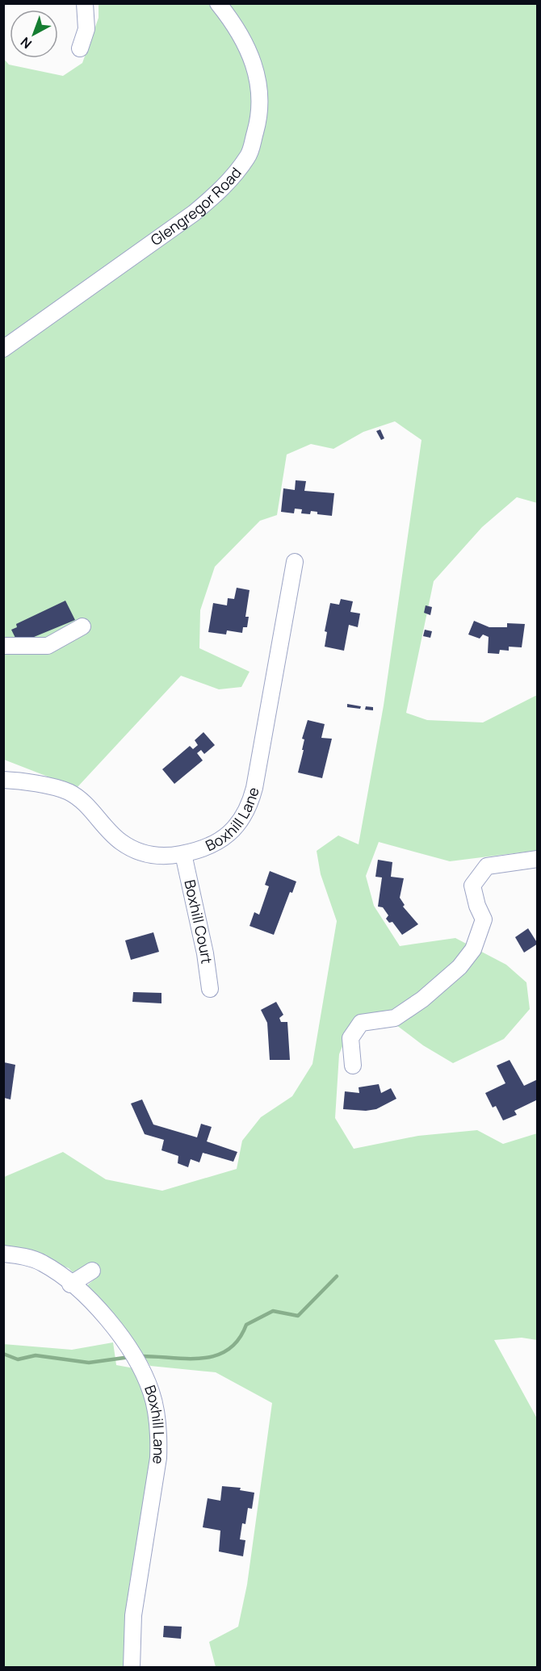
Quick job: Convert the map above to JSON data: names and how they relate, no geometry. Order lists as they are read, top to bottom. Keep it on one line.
{"streets":{"street":["Glengregor Road","Boxhill Lane","Boxhill Court"]},"crossings":[["Boxhill Lane","Boxhill Court"]],"north":"bottom left"}
